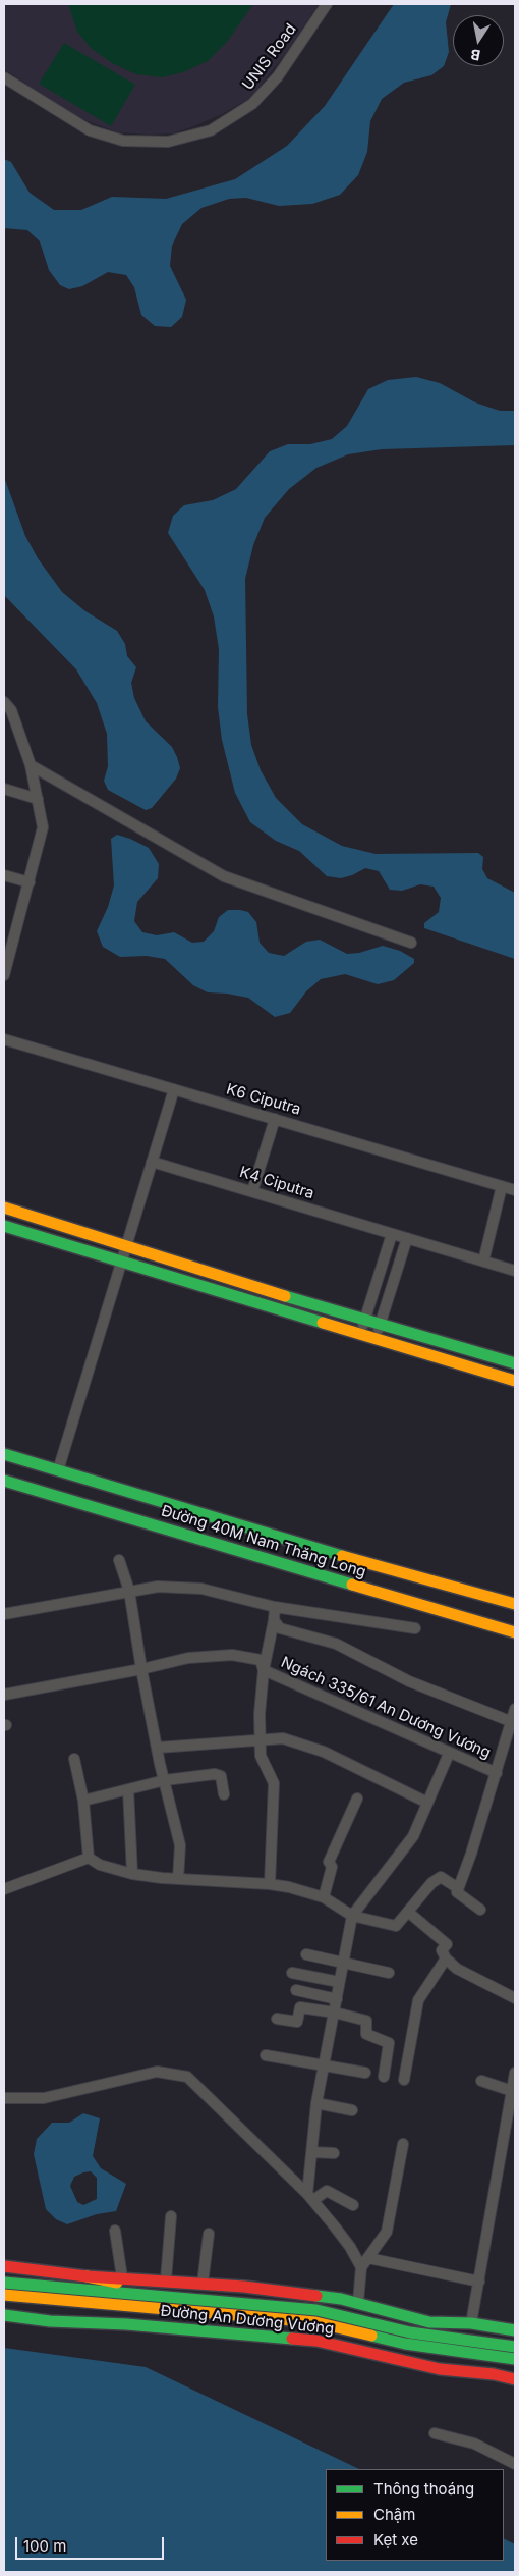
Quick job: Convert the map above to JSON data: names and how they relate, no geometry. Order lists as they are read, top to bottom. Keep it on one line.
{"streets":{"street":["UNIS Road","K6 Ciputra","K4 Ciputra","Đường 40M Nam Thăng Long","Ngách 335/61 An Dương Vương","Đường An Dương Vương"]},"legend":["Thông thoáng","Chậm","Kẹt xe"],"scale_bar":"100 m","north":"bottom"}
